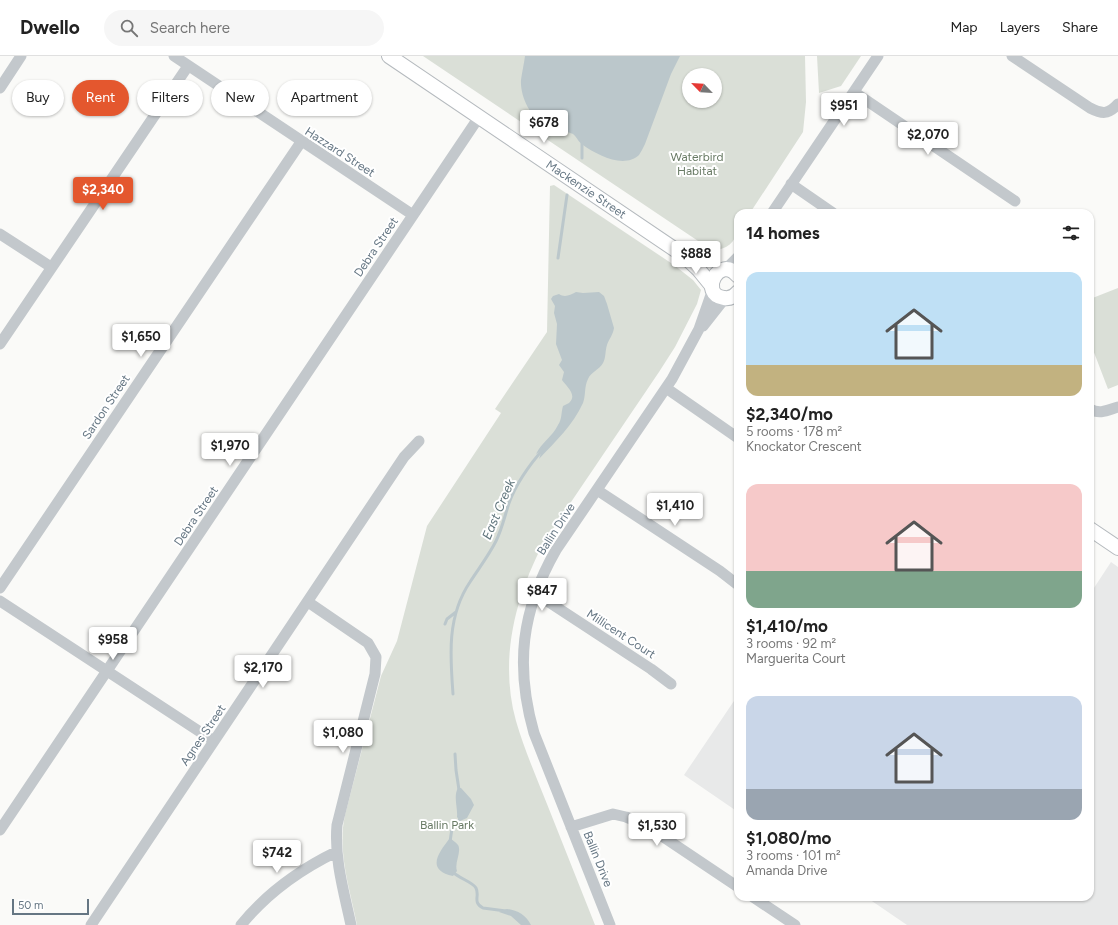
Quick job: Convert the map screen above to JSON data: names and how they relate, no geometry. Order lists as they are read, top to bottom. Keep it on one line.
{"streets":{"main road":["Mackenzie Street"],"street":["Hazzard Street","Debra Street","Sardon Street","Ballin Drive","Millicent Court","Agnes Street"]},"crossings":[["Hazzard Street","Debra Street"],["Hazzard Street","Sardon Street"],["Mackenzie Street","Debra Street"],["Mackenzie Street","Ballin Drive"],["Ballin Drive","Millicent Court"]],"water":["East Creek"],"parks":["Waterbird Habitat","Ballin Park"],"scale_bar":"50 m","north":"top left","page":{"header":"Dwello","search":"Search here","nav":["Map","Layers","Share"],"chip":["Buy","Rent","Filters","New","Apartment"],"price":["$951","$678","$2,070","$2,340","$888","$1,650","$1,970","$1,410","$847","$958","$2,170","$1,080","$1,530","$742"],"heading":"14 homes","list":[{"name":"$2,340/mo","note":"5 rooms · 178 m² · Knockator Crescent"},{"name":"$1,410/mo","note":"3 rooms · 92 m² · Marguerita Court"},{"name":"$1,080/mo","note":"3 rooms · 101 m² · Amanda Drive"}],"scale":"50 m"}}
